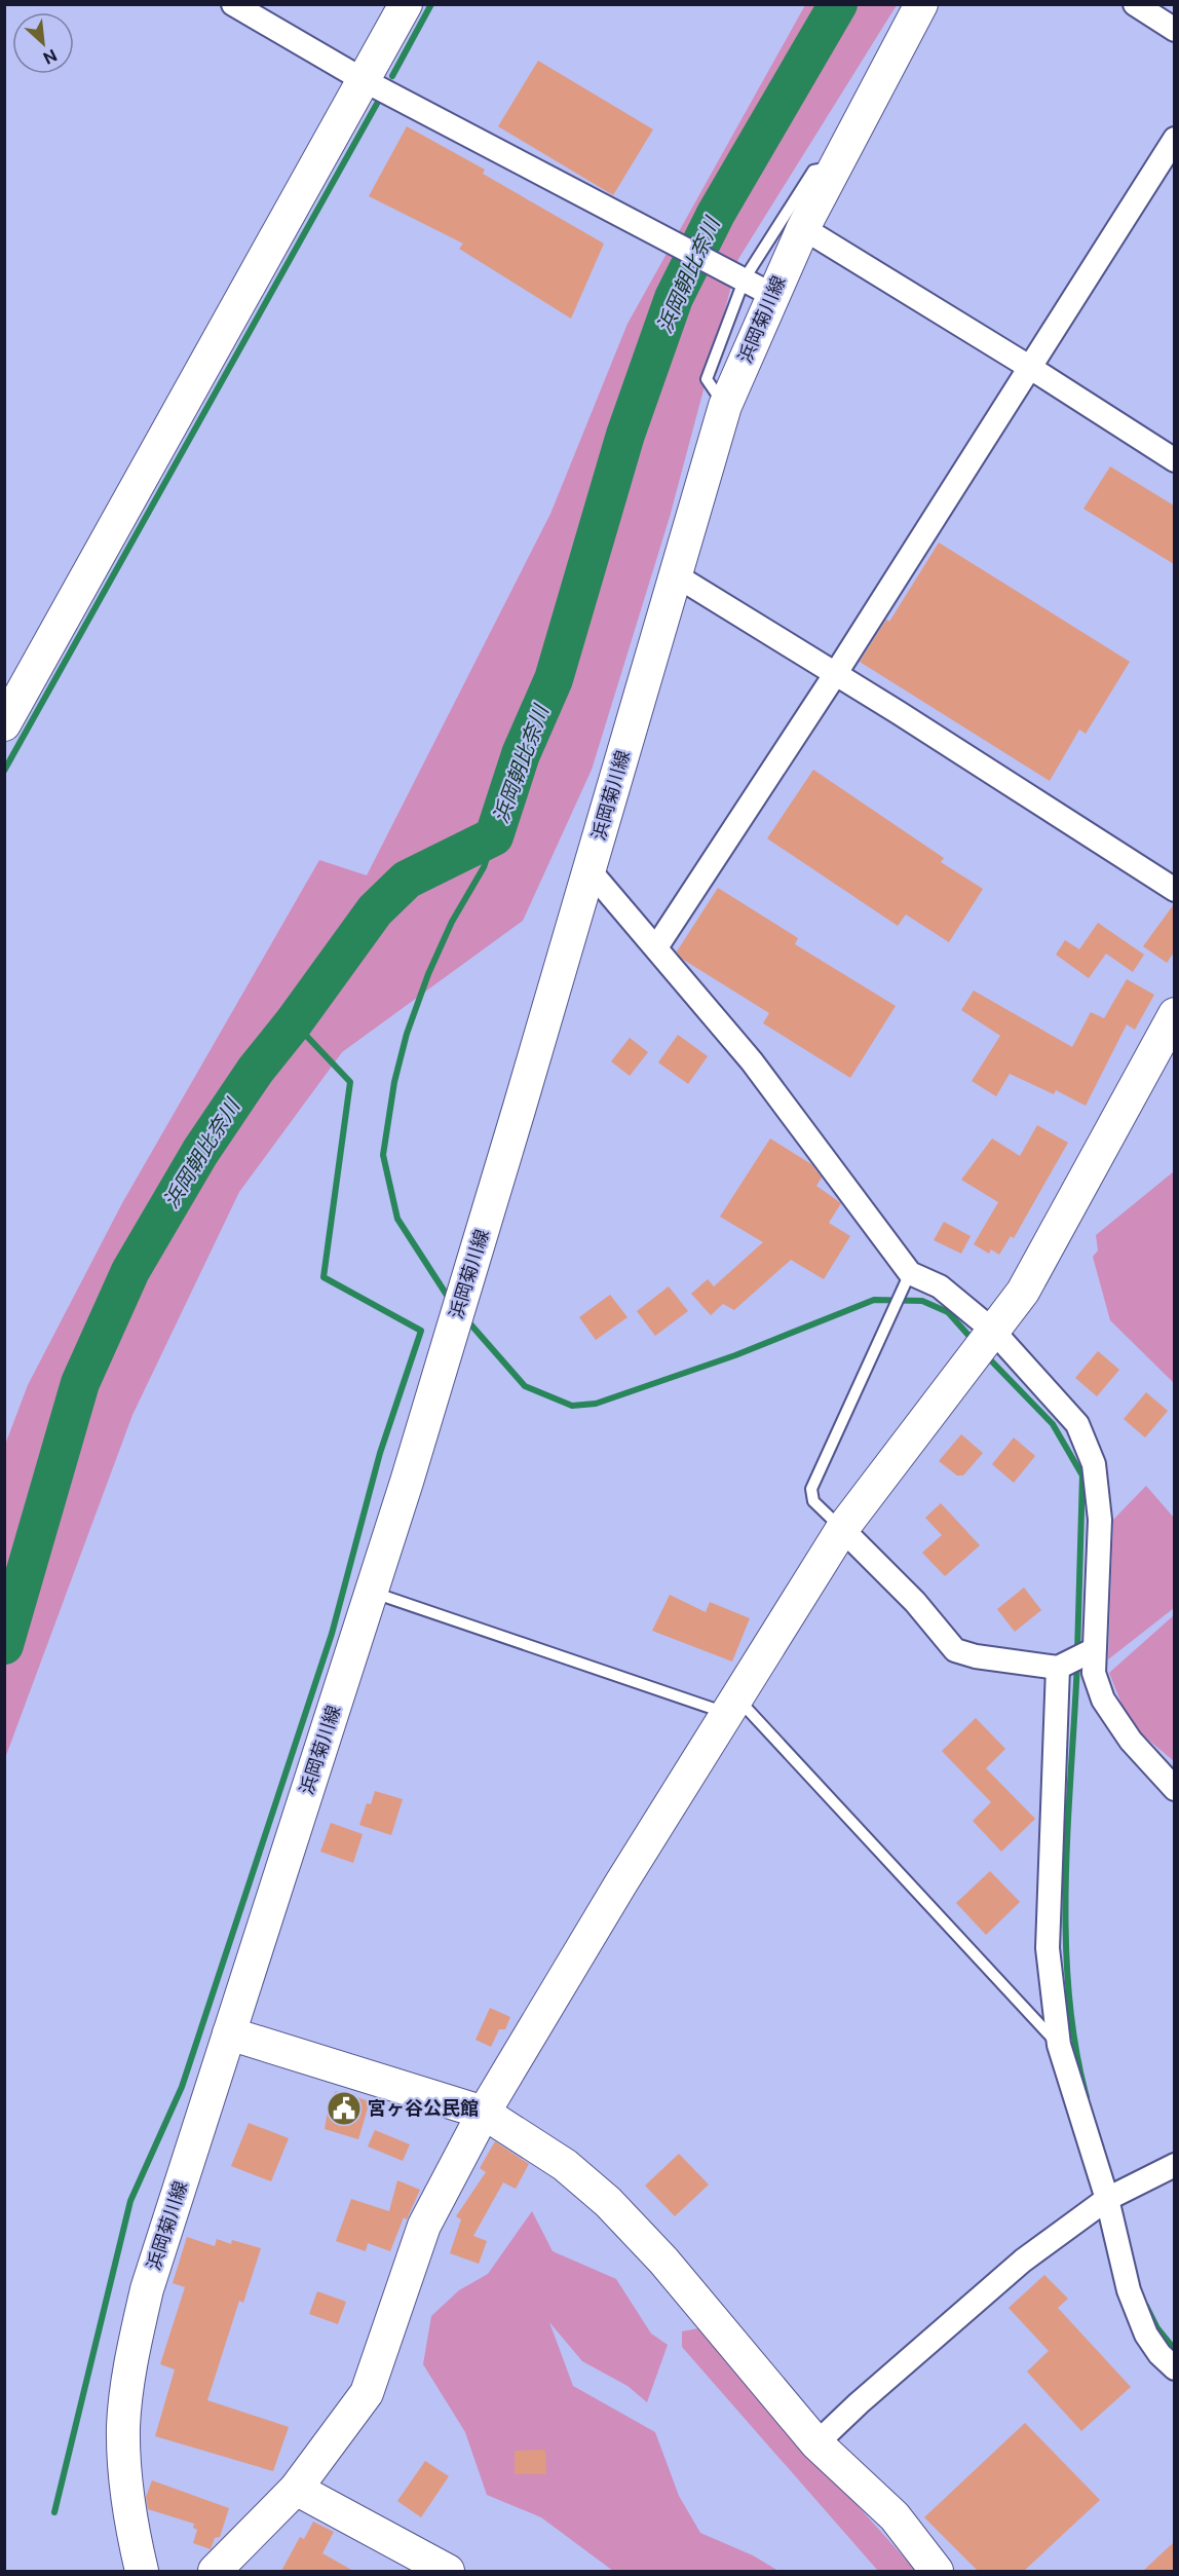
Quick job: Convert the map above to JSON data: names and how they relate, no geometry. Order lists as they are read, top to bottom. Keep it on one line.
{"streets":{"street":["浜岡菊川線"]},"water":["浜岡朝比奈川"],"places":{"public building":["宮ヶ谷公民館"]},"north":"bottom right"}
